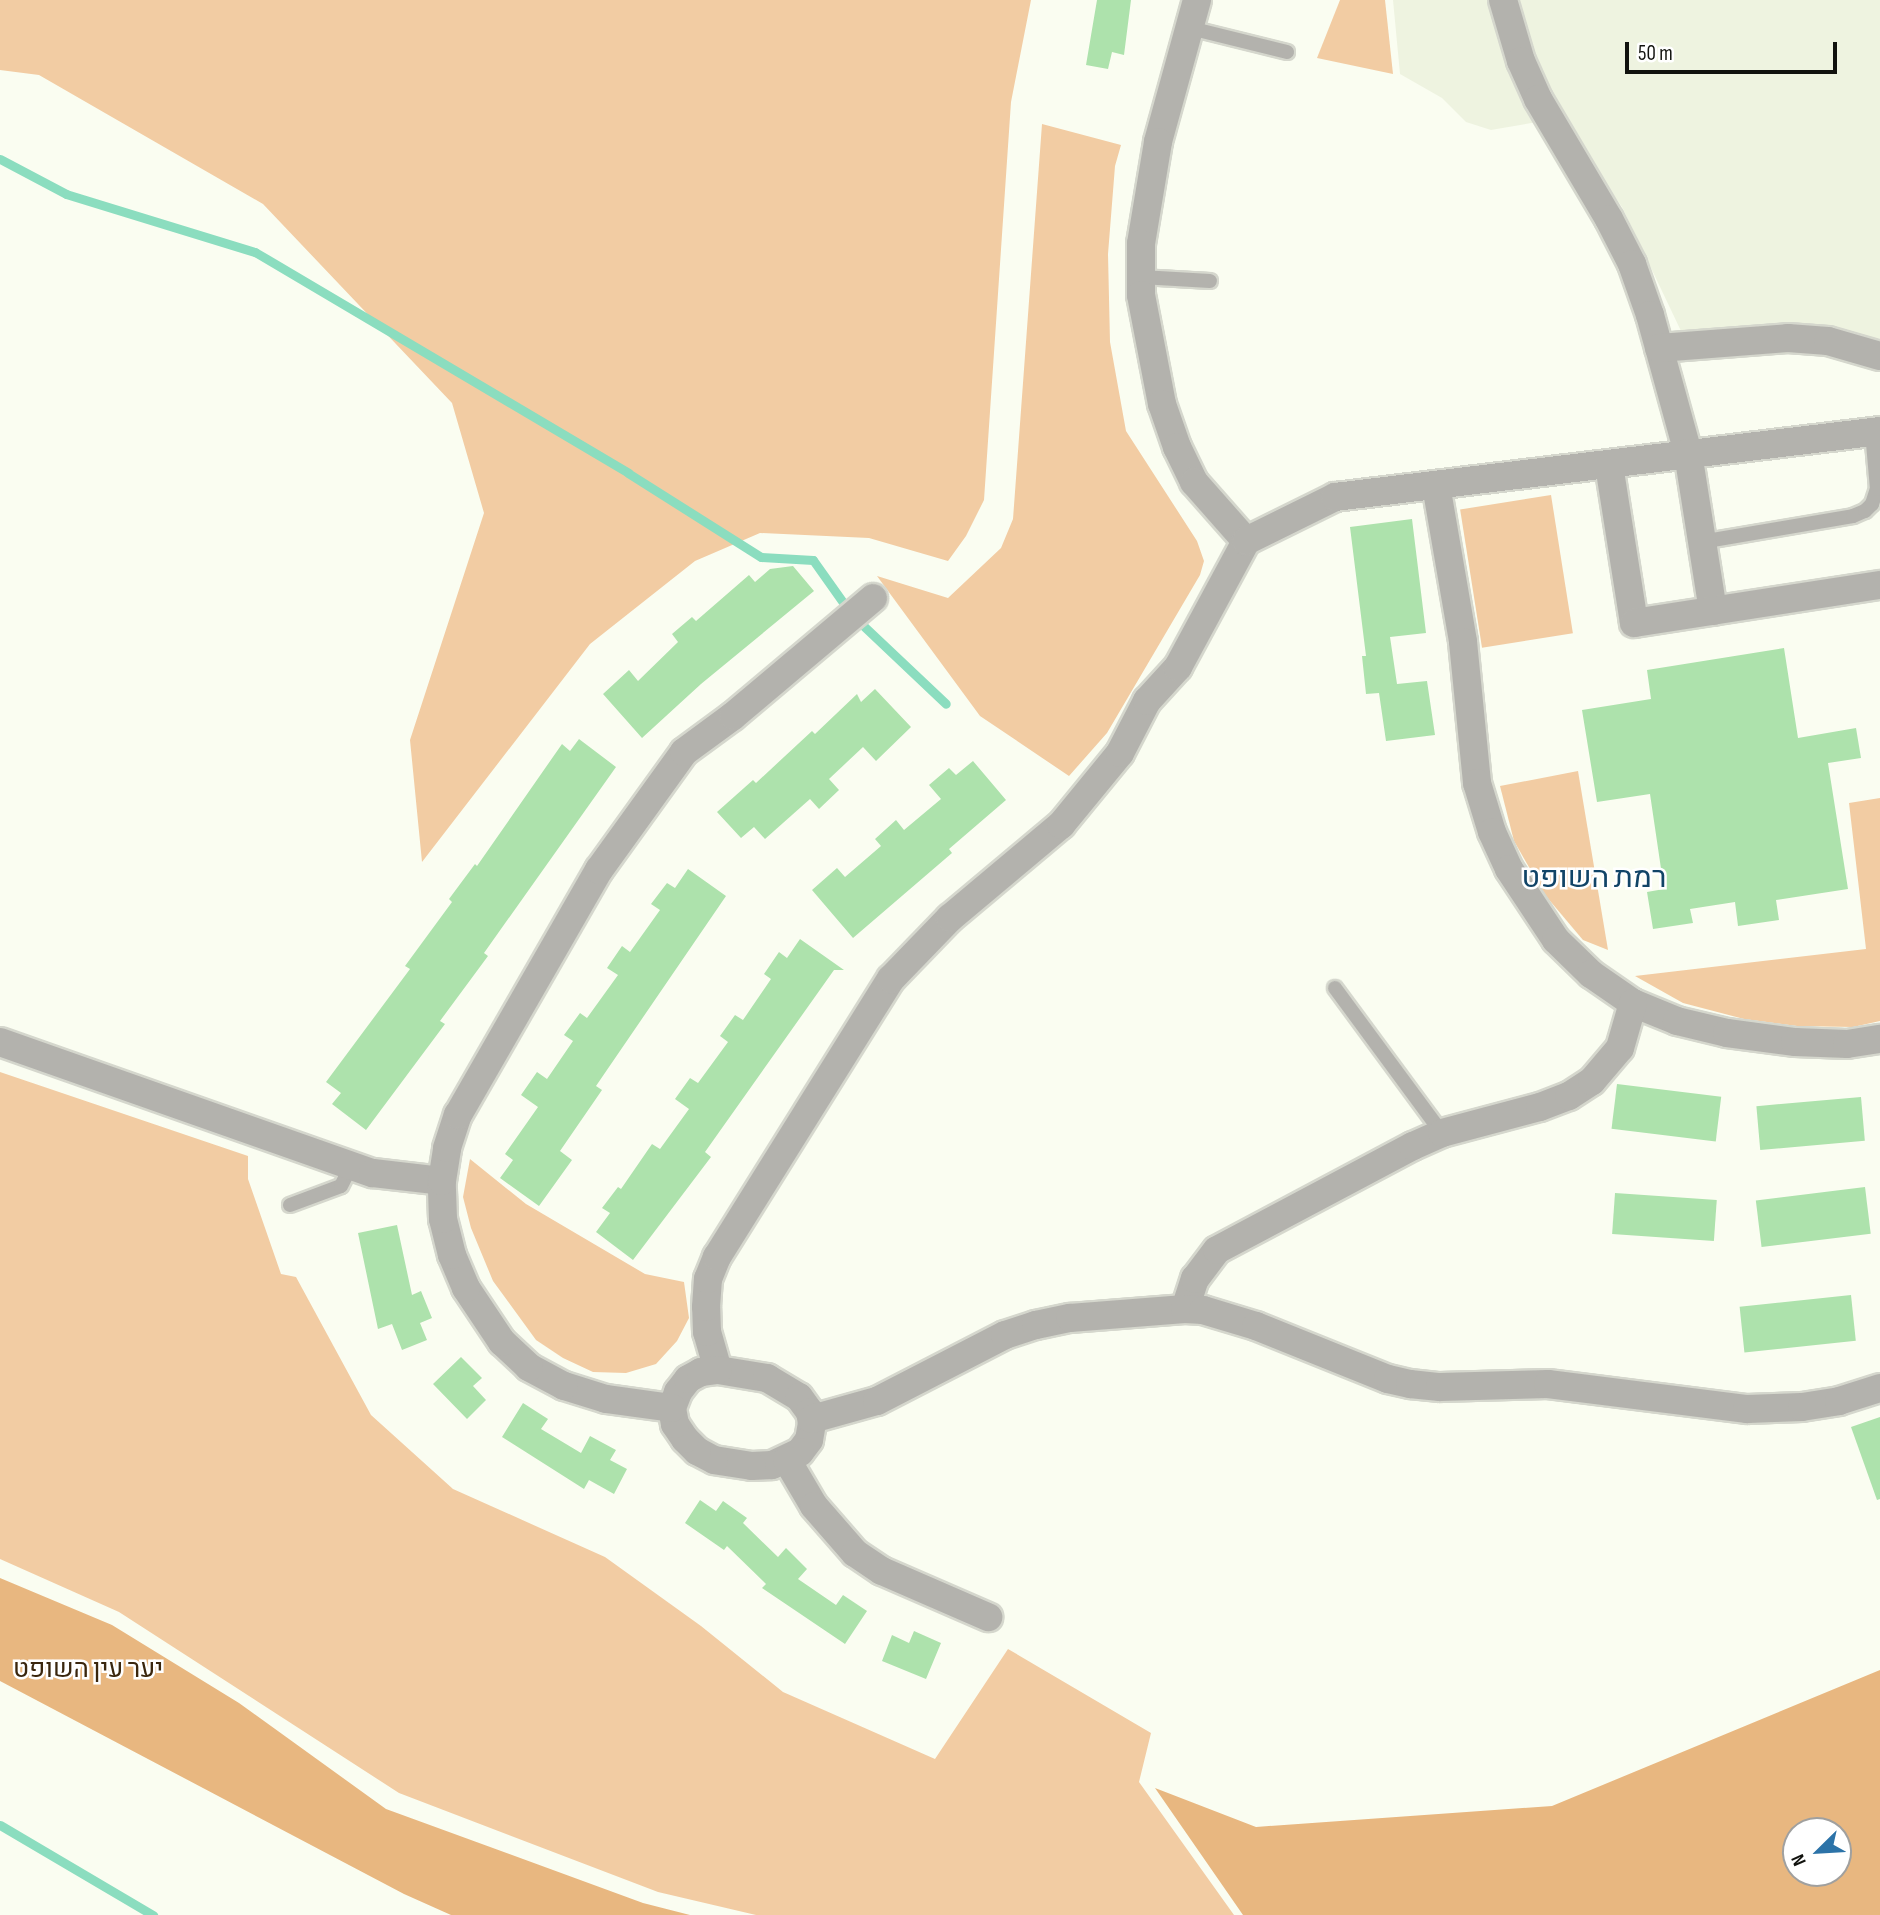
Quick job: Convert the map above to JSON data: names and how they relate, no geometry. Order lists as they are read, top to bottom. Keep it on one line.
{"districts":["רמת השופט"],"parks":["יער עין השופט"],"scale_bar":"50 m","north":"bottom left"}
